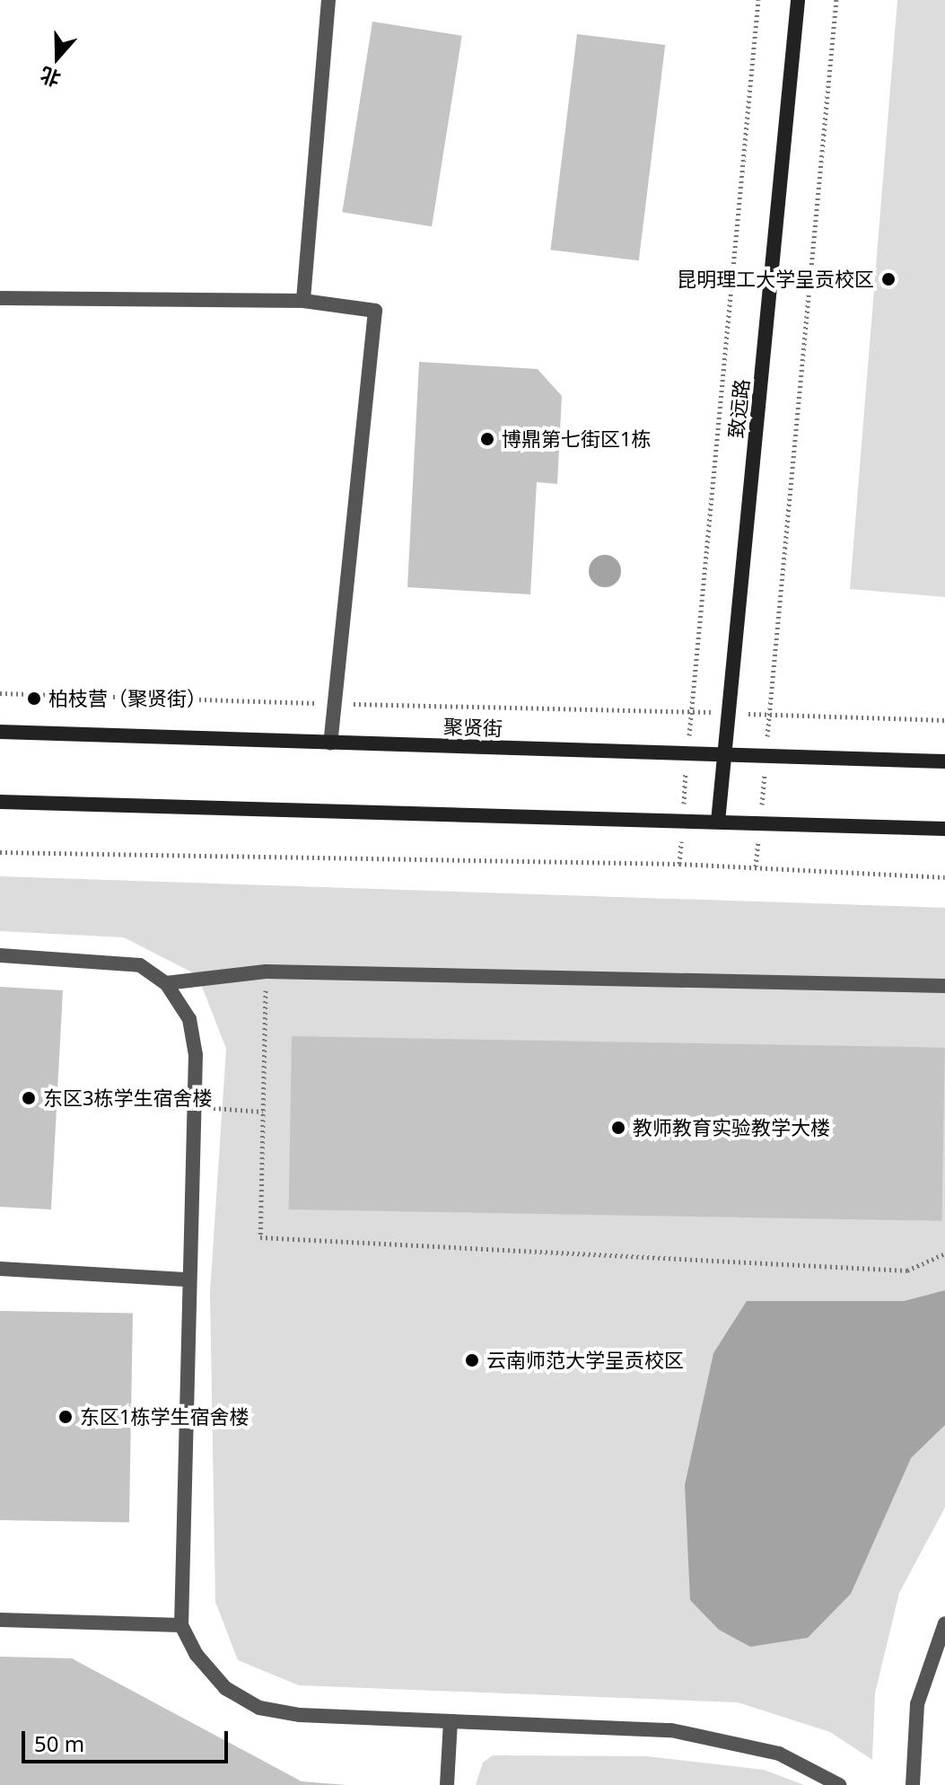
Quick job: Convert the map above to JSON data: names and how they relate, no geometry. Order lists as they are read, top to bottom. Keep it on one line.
{"streets":{"main road":["致远路","聚贤街"]},"crossings":[["致远路","聚贤街"]],"places":["昆明理工大学呈贡校区","博鼎第七街区1栋","柏枝营（聚贤街）","东区3栋学生宿舍楼","教师教育实验教学大楼","云南师范大学呈贡校区","东区1栋学生宿舍楼"],"scale_bar":"50 m","north":"bottom"}
